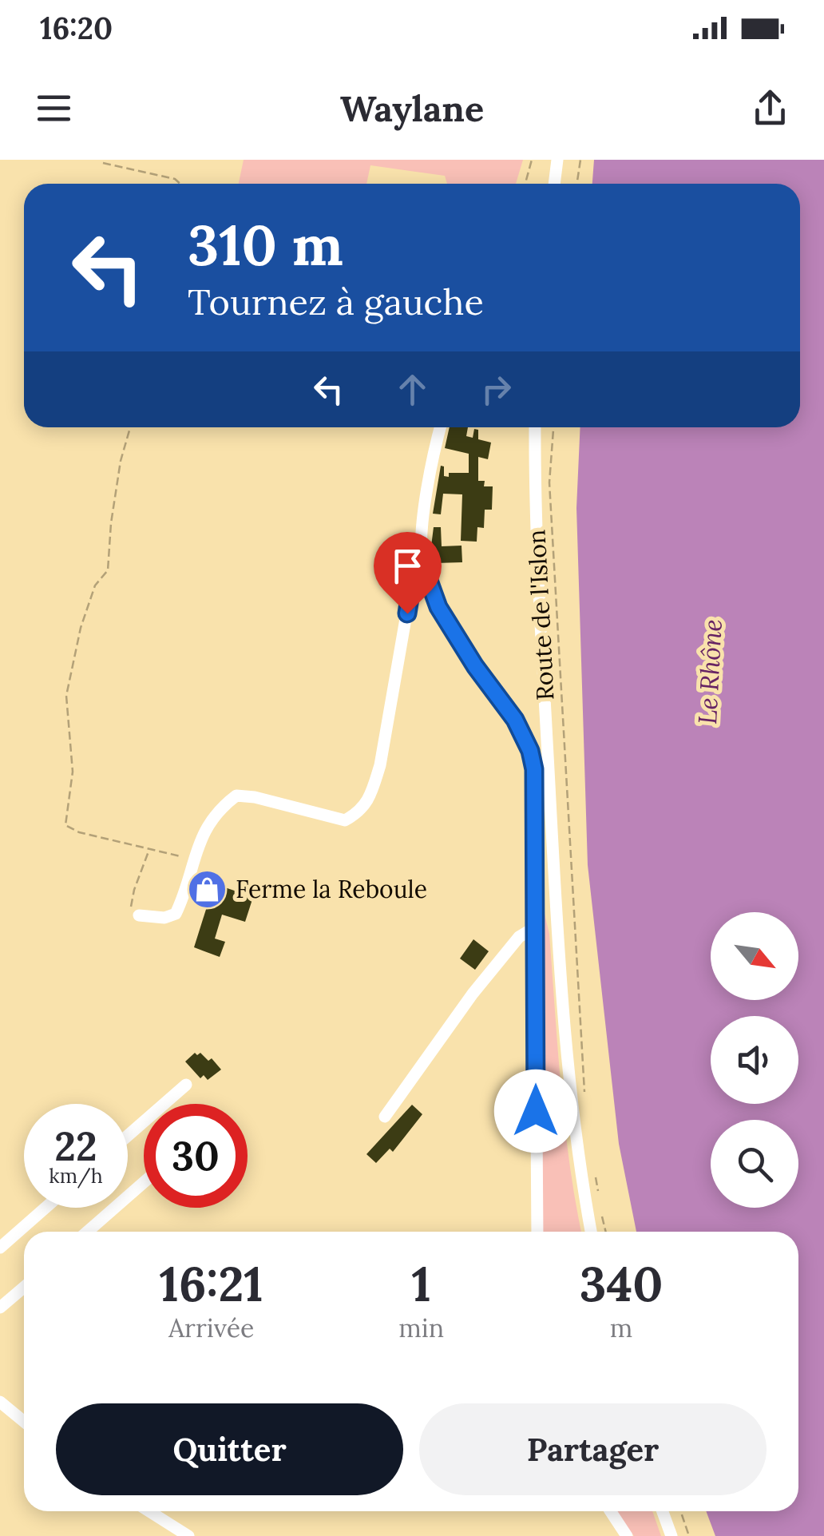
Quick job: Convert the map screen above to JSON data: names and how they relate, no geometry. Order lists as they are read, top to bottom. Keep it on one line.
{"streets":{"street":["Route de l'Islon"]},"water":["Le Rhône"],"places":{"shop":["Ferme la Reboule"]},"north":"bottom right","page":{"status":"16:20","header":"Waylane","turn":["310 m","Tournez à gauche"],"speed":"22 km/h","limit":"30","eta":["16:21","Arrivée","1","min","340","m"],"buttons":["Quitter","Partager"]}}
